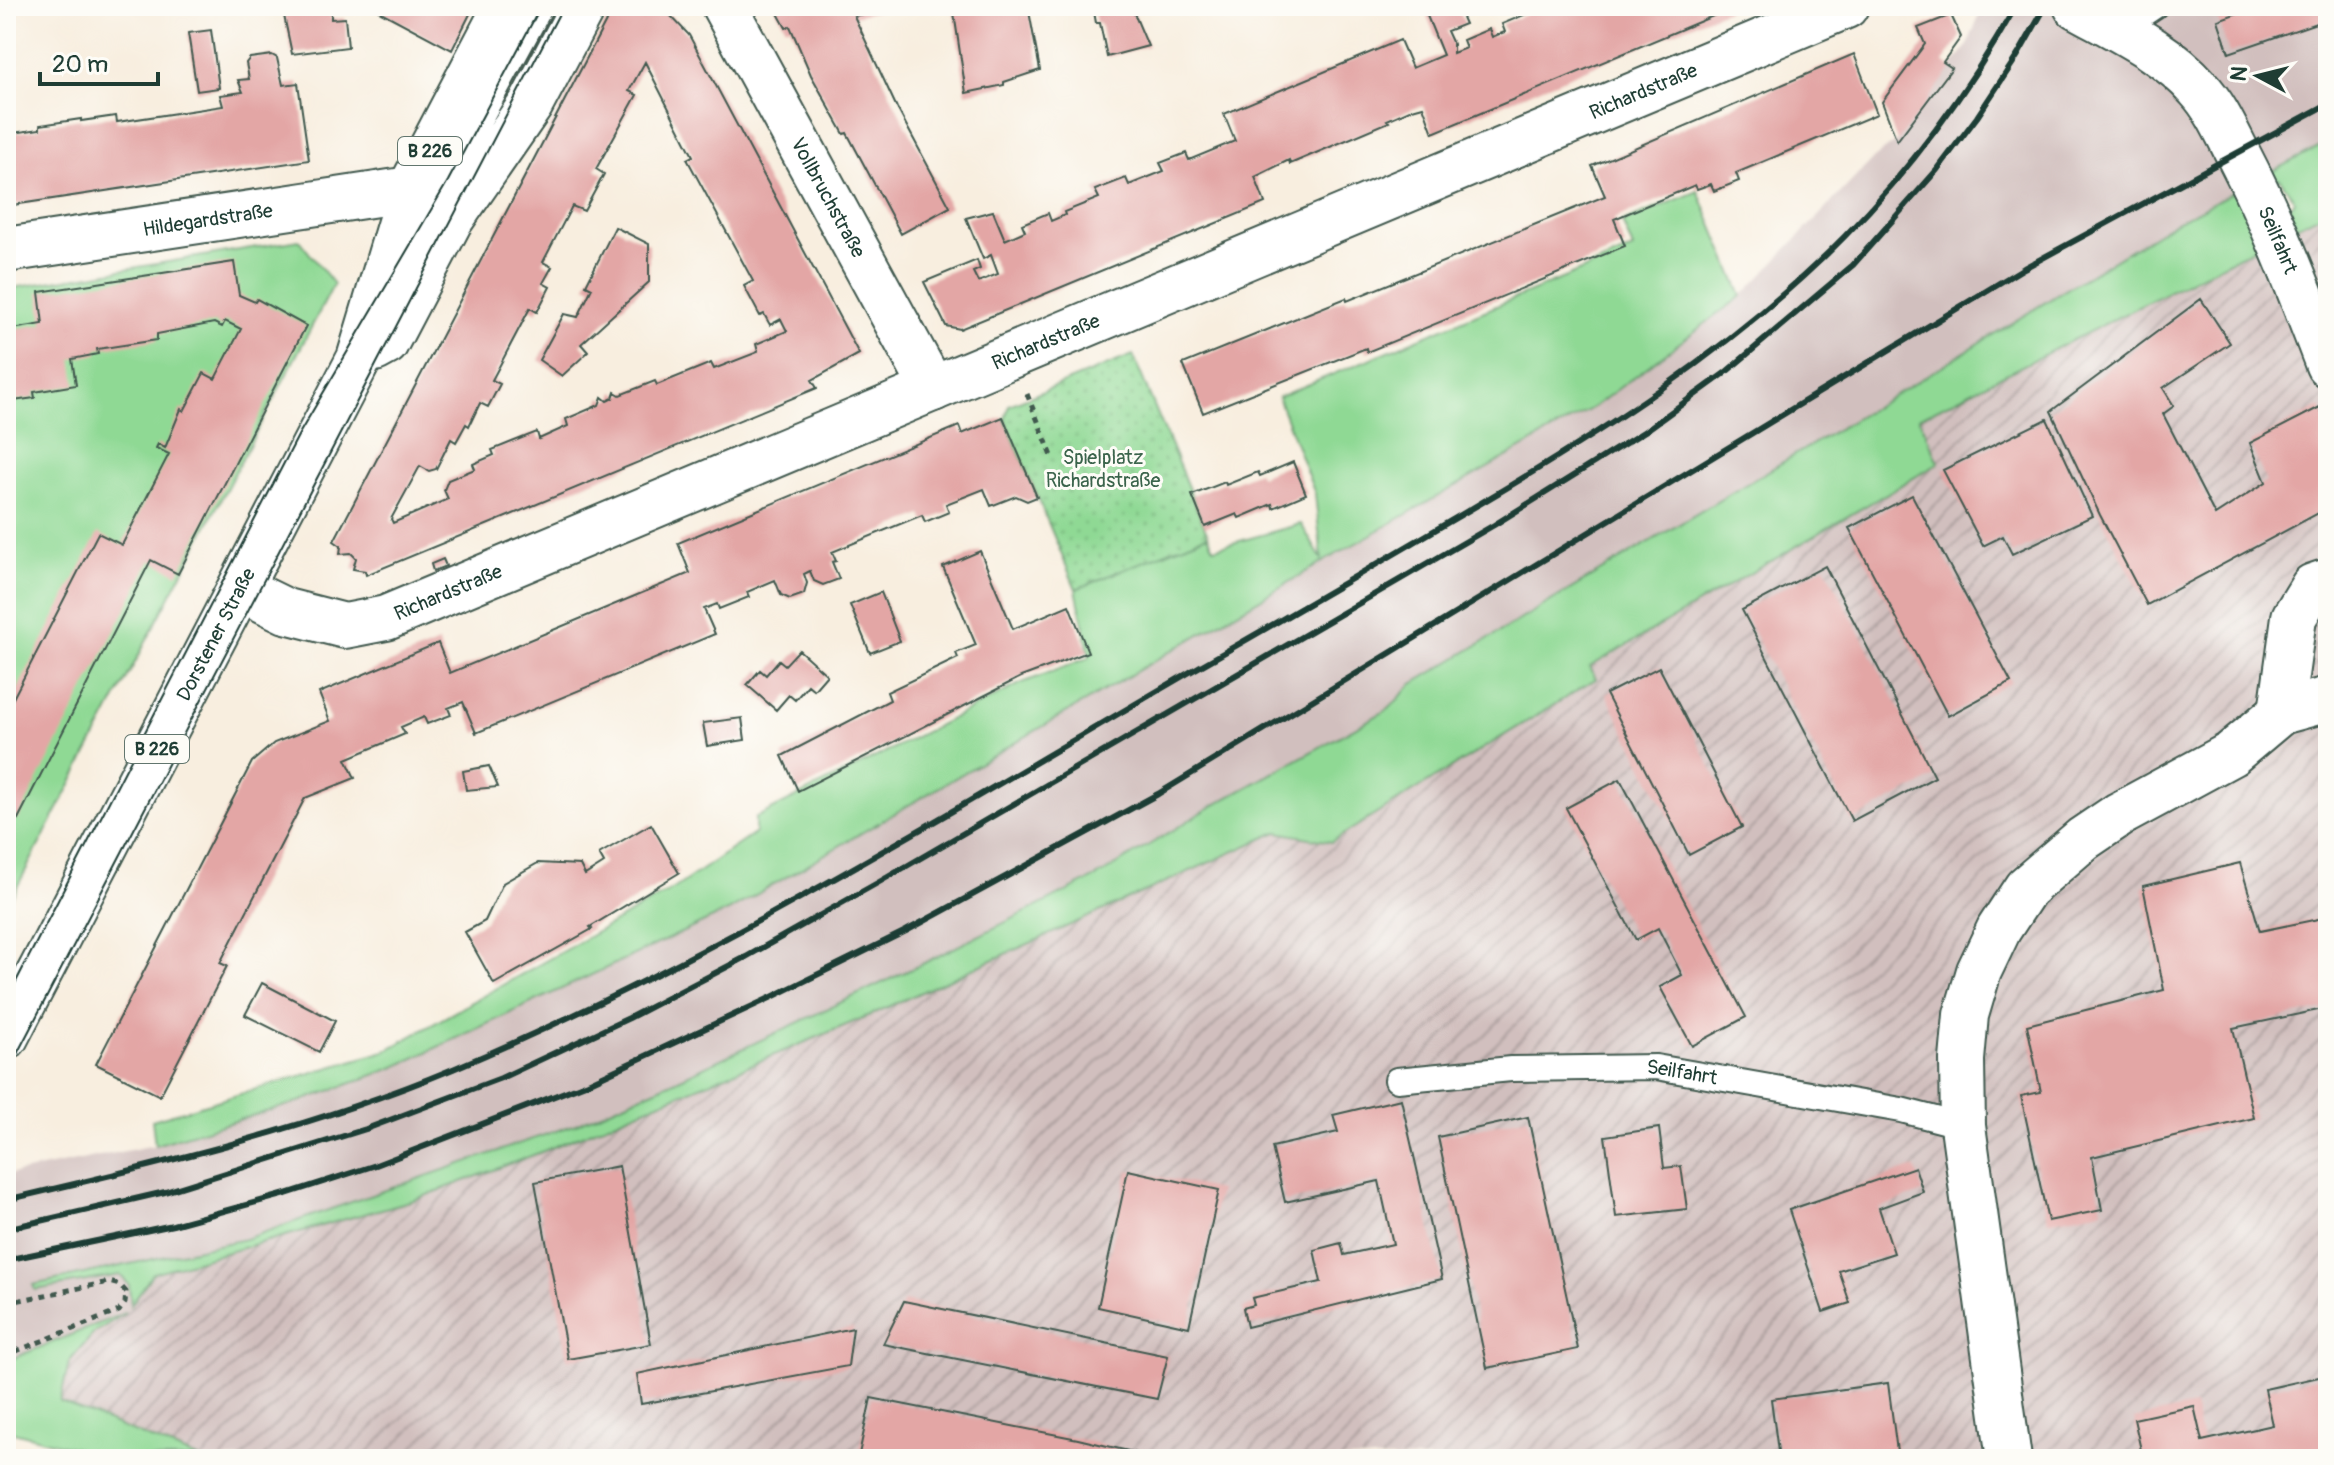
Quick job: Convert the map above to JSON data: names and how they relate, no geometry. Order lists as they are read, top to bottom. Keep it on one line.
{"streets":{"street":["Richardstraße","B 226","Vollbruchstraße","Hildegardstraße","Seilfahrt","Dorstener Straße"]},"crossings":[["Richardstraße","Vollbruchstraße"],["Richardstraße","Dorstener Straße"],["Hildegardstraße","Dorstener Straße"]],"parks":["Spielplatz Richardstraße"],"scale_bar":"20 m","north":"left"}
